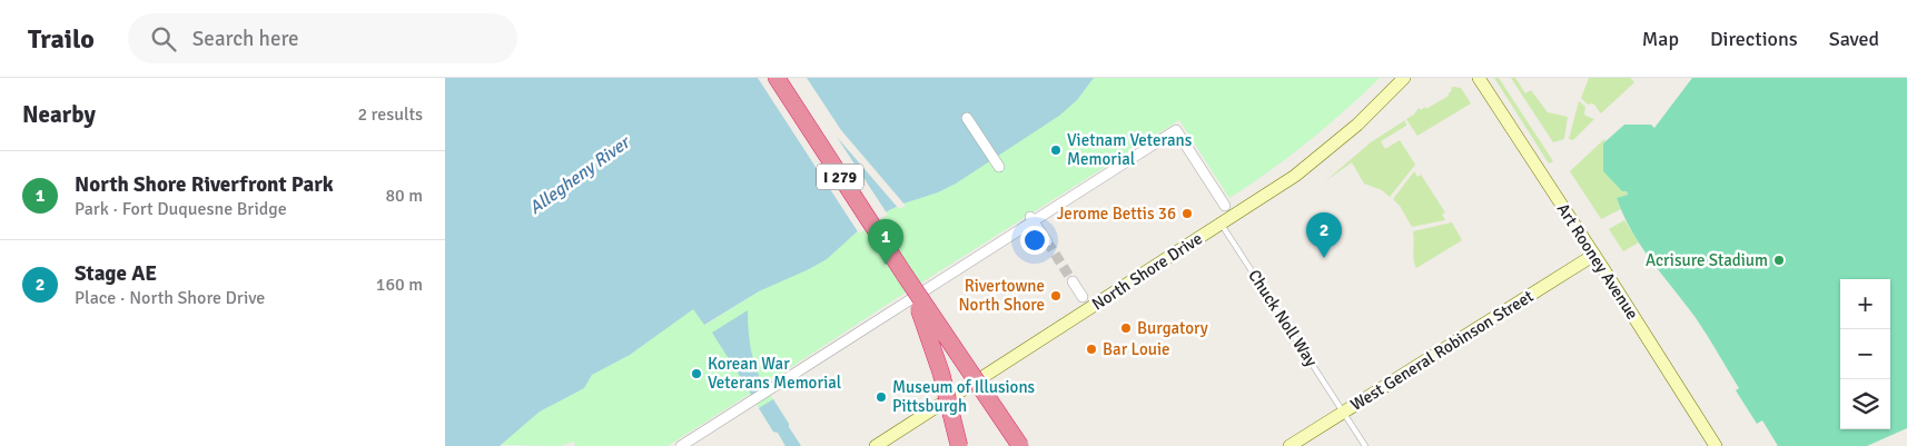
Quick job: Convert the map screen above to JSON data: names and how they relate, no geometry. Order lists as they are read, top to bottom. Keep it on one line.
{"streets":{"highway":["I 279"],"street":["Art Rooney Avenue","North Shore Drive","West General Robinson Street"],"lane":["Chuck Noll Way"]},"crossings":[["Art Rooney Avenue","West General Robinson Street"],["North Shore Drive","Chuck Noll Way"],["Chuck Noll Way","West General Robinson Street"]],"water":["Allegheny River"],"places":["Vietnam Veterans Memorial","Jerome Bettis 36","Acrisure Stadium","Rivertowne North Shore","Burgatory","Bar Louie","Korean War Veterans Memorial","Museum of Illusions Pittsburgh"],"page":{"header":"Trailo","search":"Search here","nav":["Map","Directions","Saved"],"heading":["Nearby","2 results"],"list":[{"mark":"1","name":"North Shore Riverfront Park","note":"Park · Fort Duquesne Bridge","value":"80 m"},{"mark":"2","name":"Stage AE","note":"Place · North Shore Drive","value":"160 m"}],"pins":["2","1"],"map_buttons":["+","−"]}}
